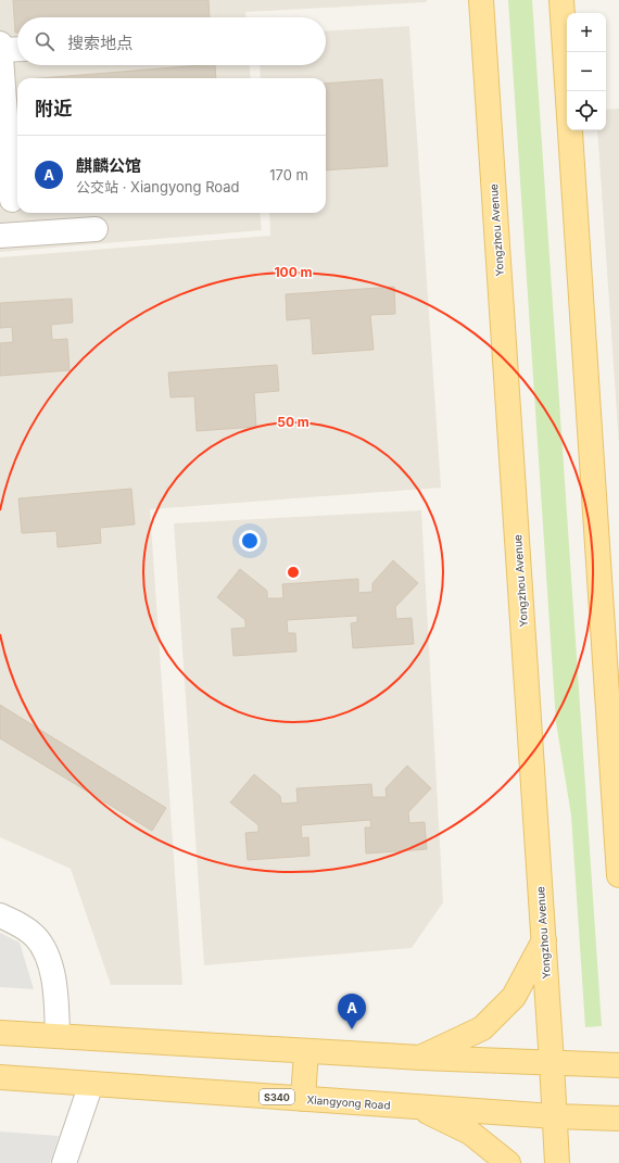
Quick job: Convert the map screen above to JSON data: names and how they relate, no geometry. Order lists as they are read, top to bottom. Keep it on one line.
{"streets":{"main road":["Yongzhou Avenue","S340","Xiangyong Road"]},"crossings":[["Yongzhou Avenue","Xiangyong Road"]],"page":{"map_buttons":["+","−"],"search":"搜索地点","heading":"附近","list":[{"mark":"A","name":"麒麟公馆","note":"公交站 · Xiangyong Road","value":"170 m"}],"pins":"A"},"rings":["100 m","50 m"]}
